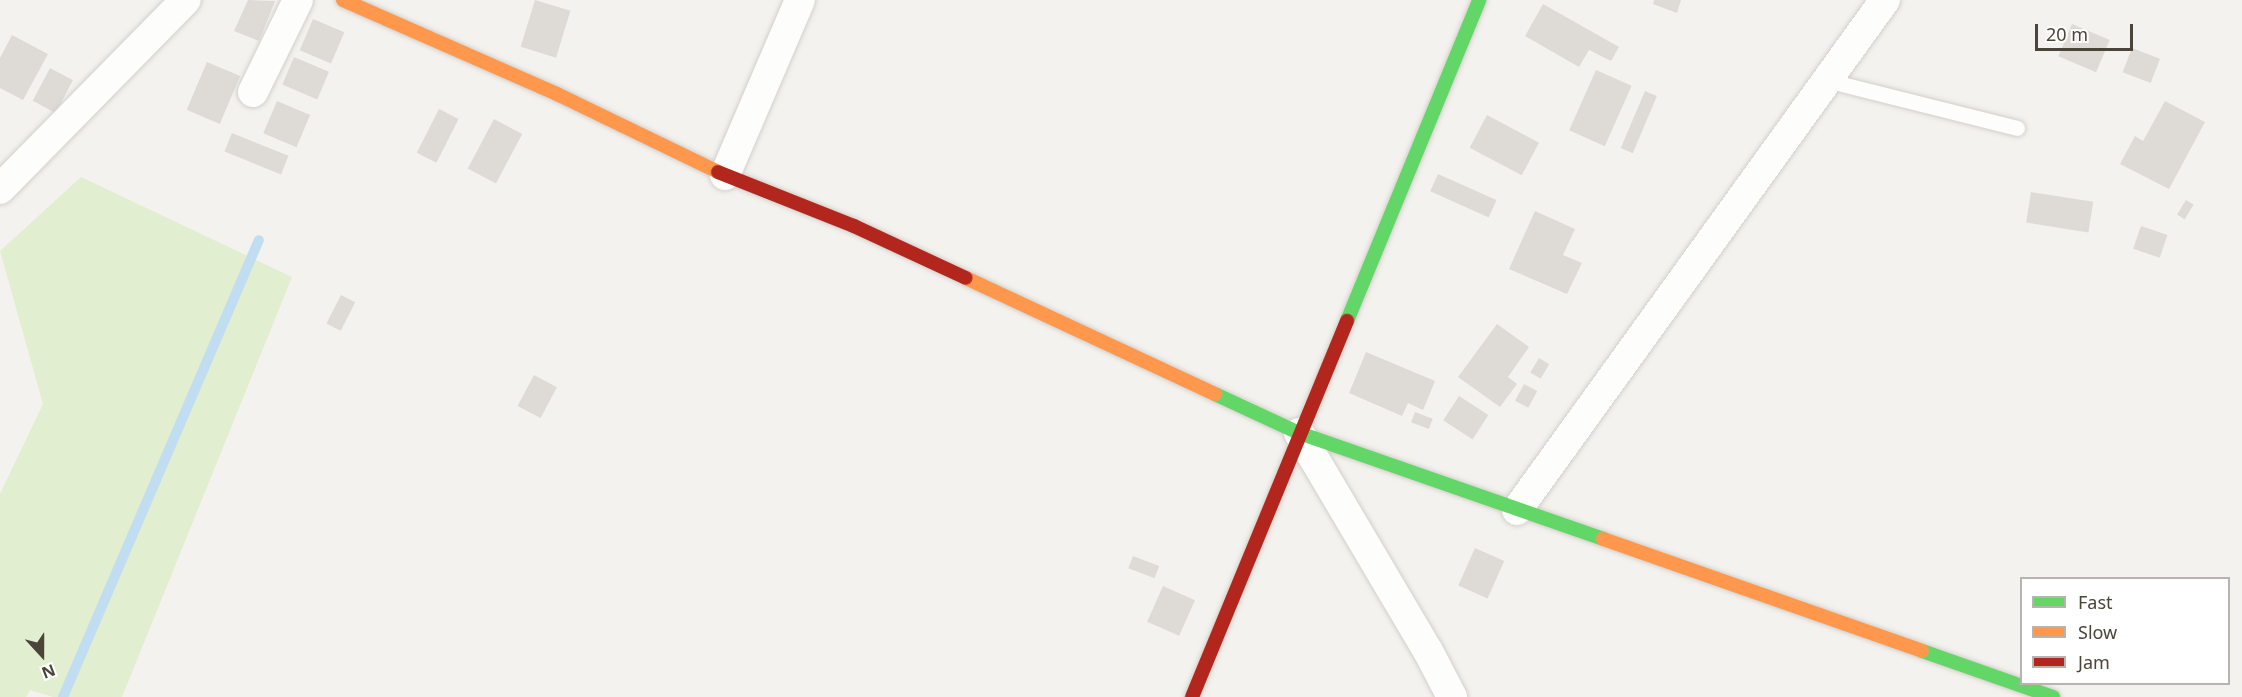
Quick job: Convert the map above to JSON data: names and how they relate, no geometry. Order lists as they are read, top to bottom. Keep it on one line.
{"legend":["Fast","Slow","Jam"],"scale_bar":"20 m","north":"bottom"}
